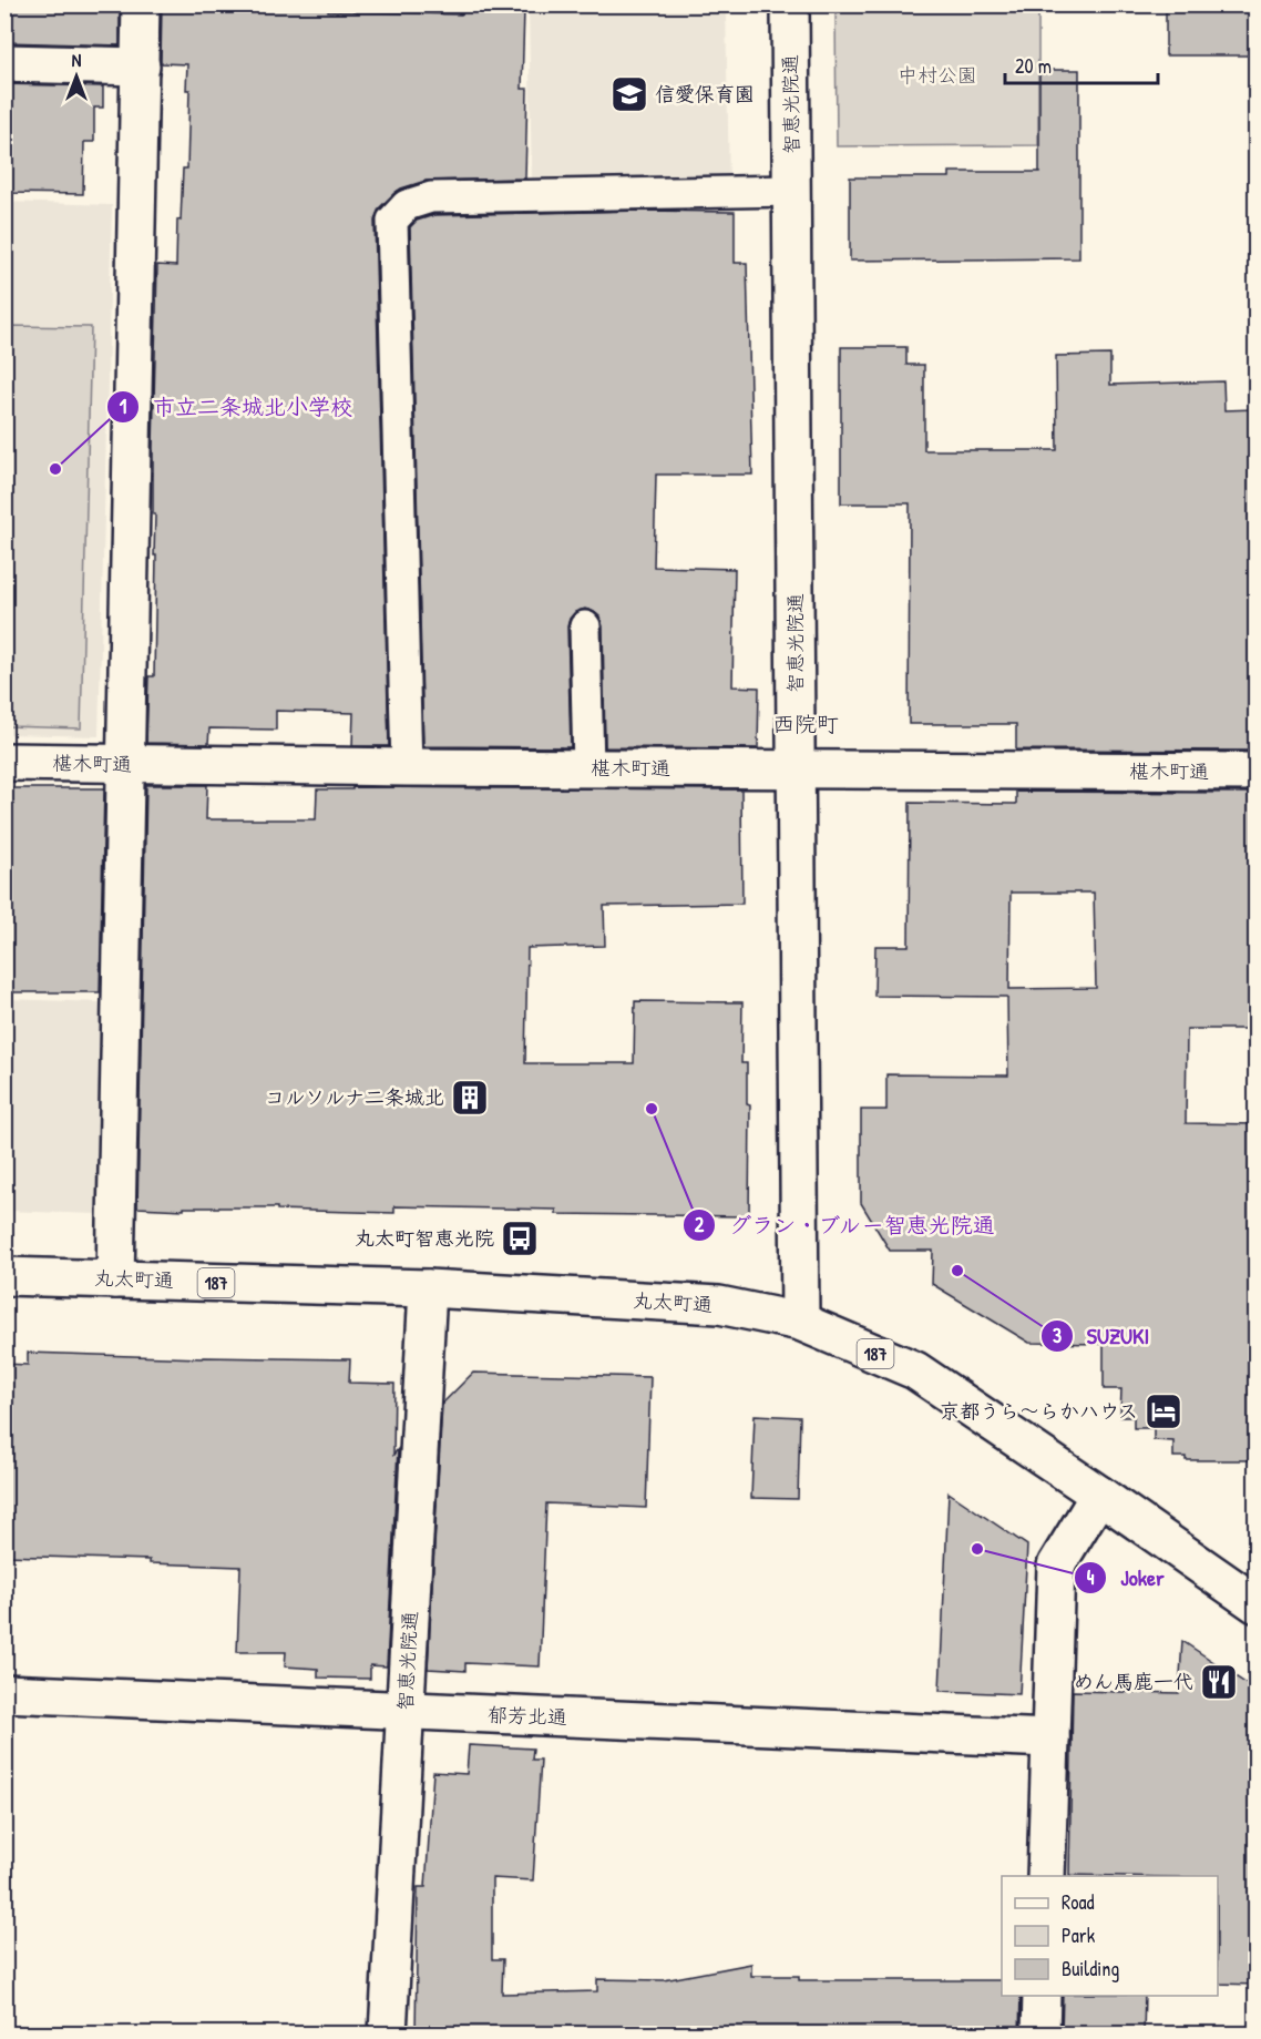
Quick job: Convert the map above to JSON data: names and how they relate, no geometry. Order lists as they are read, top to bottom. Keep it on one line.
{"streets":{"street":["智恵光院通","椹木町通","丸太町通","187","郁芳北通"]},"crossings":[["智恵光院通","椹木町通"],["智恵光院通","丸太町通"],["智恵光院通","郁芳北通"]],"districts":["西院町"],"parks":["中村公園"],"places":{"school or university":["信愛保育園"],"other":["市立二条城北小学校","グラン・ブルー智恵光院通","SUZUKI","Joker"],"building":["コルソルナ二条城北"],"bus stop":["丸太町智恵光院"],"hotel":["京都うら〜らかハウス"],"restaurant":["めん馬鹿一代"]},"legend":["Road","Park","Building"],"scale_bar":"20 m","north":"top"}
